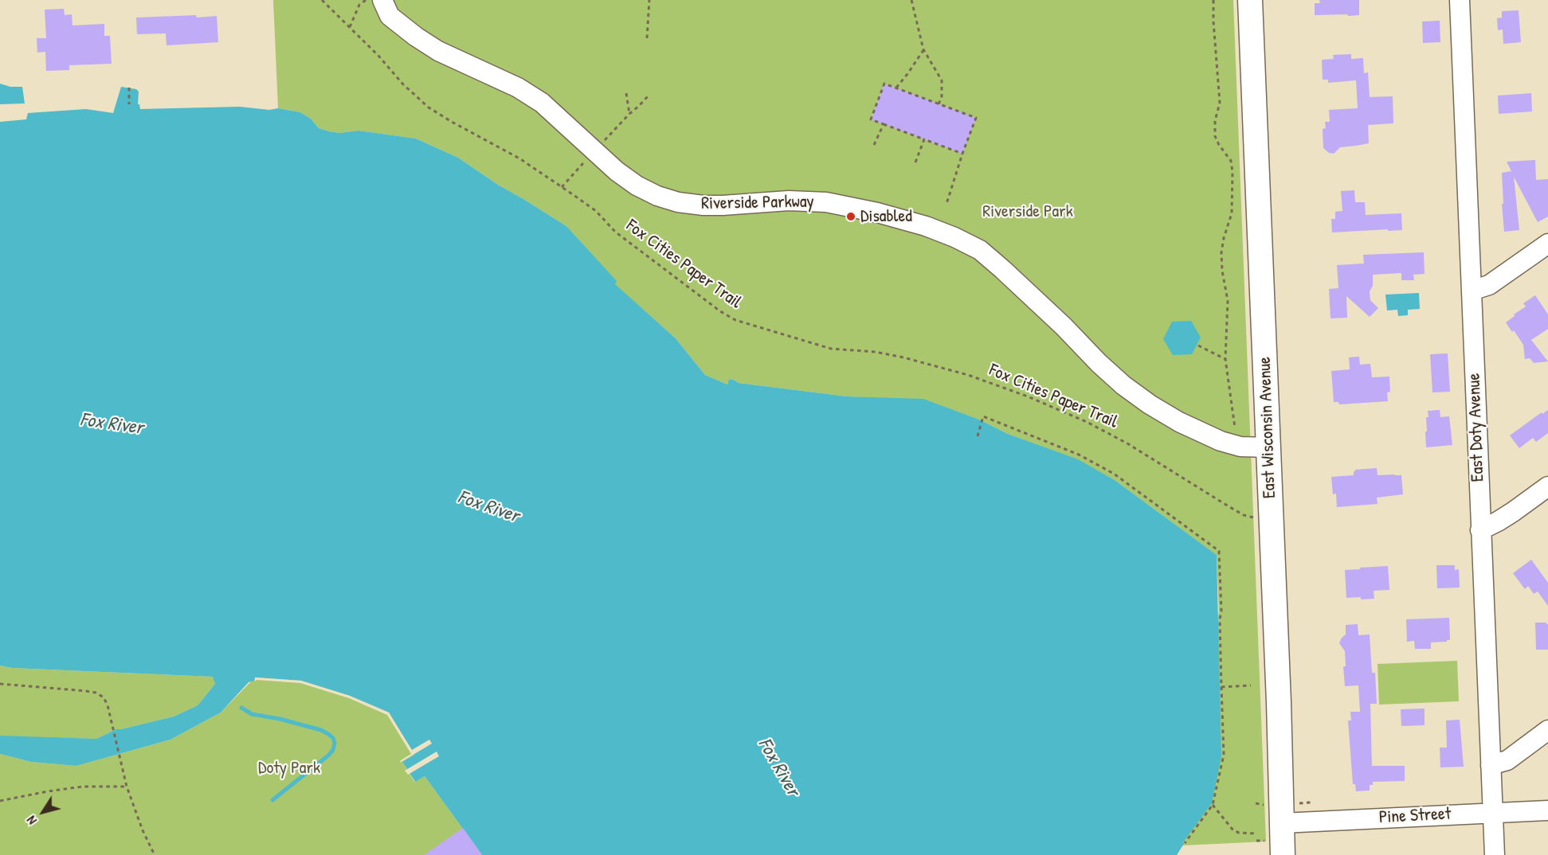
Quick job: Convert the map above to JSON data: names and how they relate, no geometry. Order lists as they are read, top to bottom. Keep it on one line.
{"streets":{"main road":["East Wisconsin Avenue"],"street":["Riverside Parkway","East Doty Avenue","Pine Street"],"path":["Fox Cities Paper Trail"]},"crossings":[["Riverside Parkway","East Wisconsin Avenue"],["Fox Cities Paper Trail","East Wisconsin Avenue"],["East Wisconsin Avenue","Pine Street"],["East Doty Avenue","Pine Street"]],"water":["Fox River"],"parks":["Riverside Park","Doty Park"],"places":["Disabled"],"north":"bottom left"}
